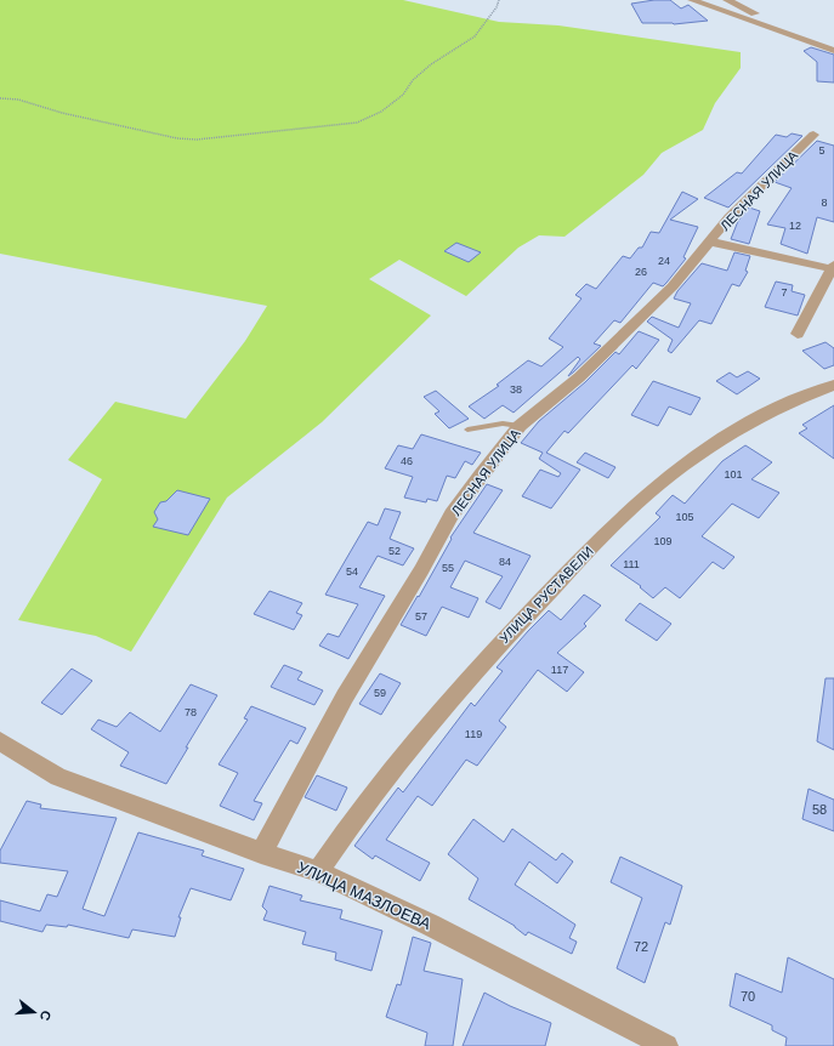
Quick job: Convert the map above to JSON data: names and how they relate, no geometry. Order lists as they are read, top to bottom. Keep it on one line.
{"streets":{"street":["ЛЕСНАЯ УЛИЦА","УЛИЦА РУСТАВЕЛИ","УЛИЦА МАЗЛОЕВА"]},"crossings":[["ЛЕСНАЯ УЛИЦА","УЛИЦА МАЗЛОЕВА"],["УЛИЦА РУСТАВЕЛИ","УЛИЦА МАЗЛОЕВА"]],"house_numbers":["5","8","12","24","26","7","38","46","101","105","109","52","84","111","55","54","57","117","59","78","119","58","72","70"],"north":"right"}
